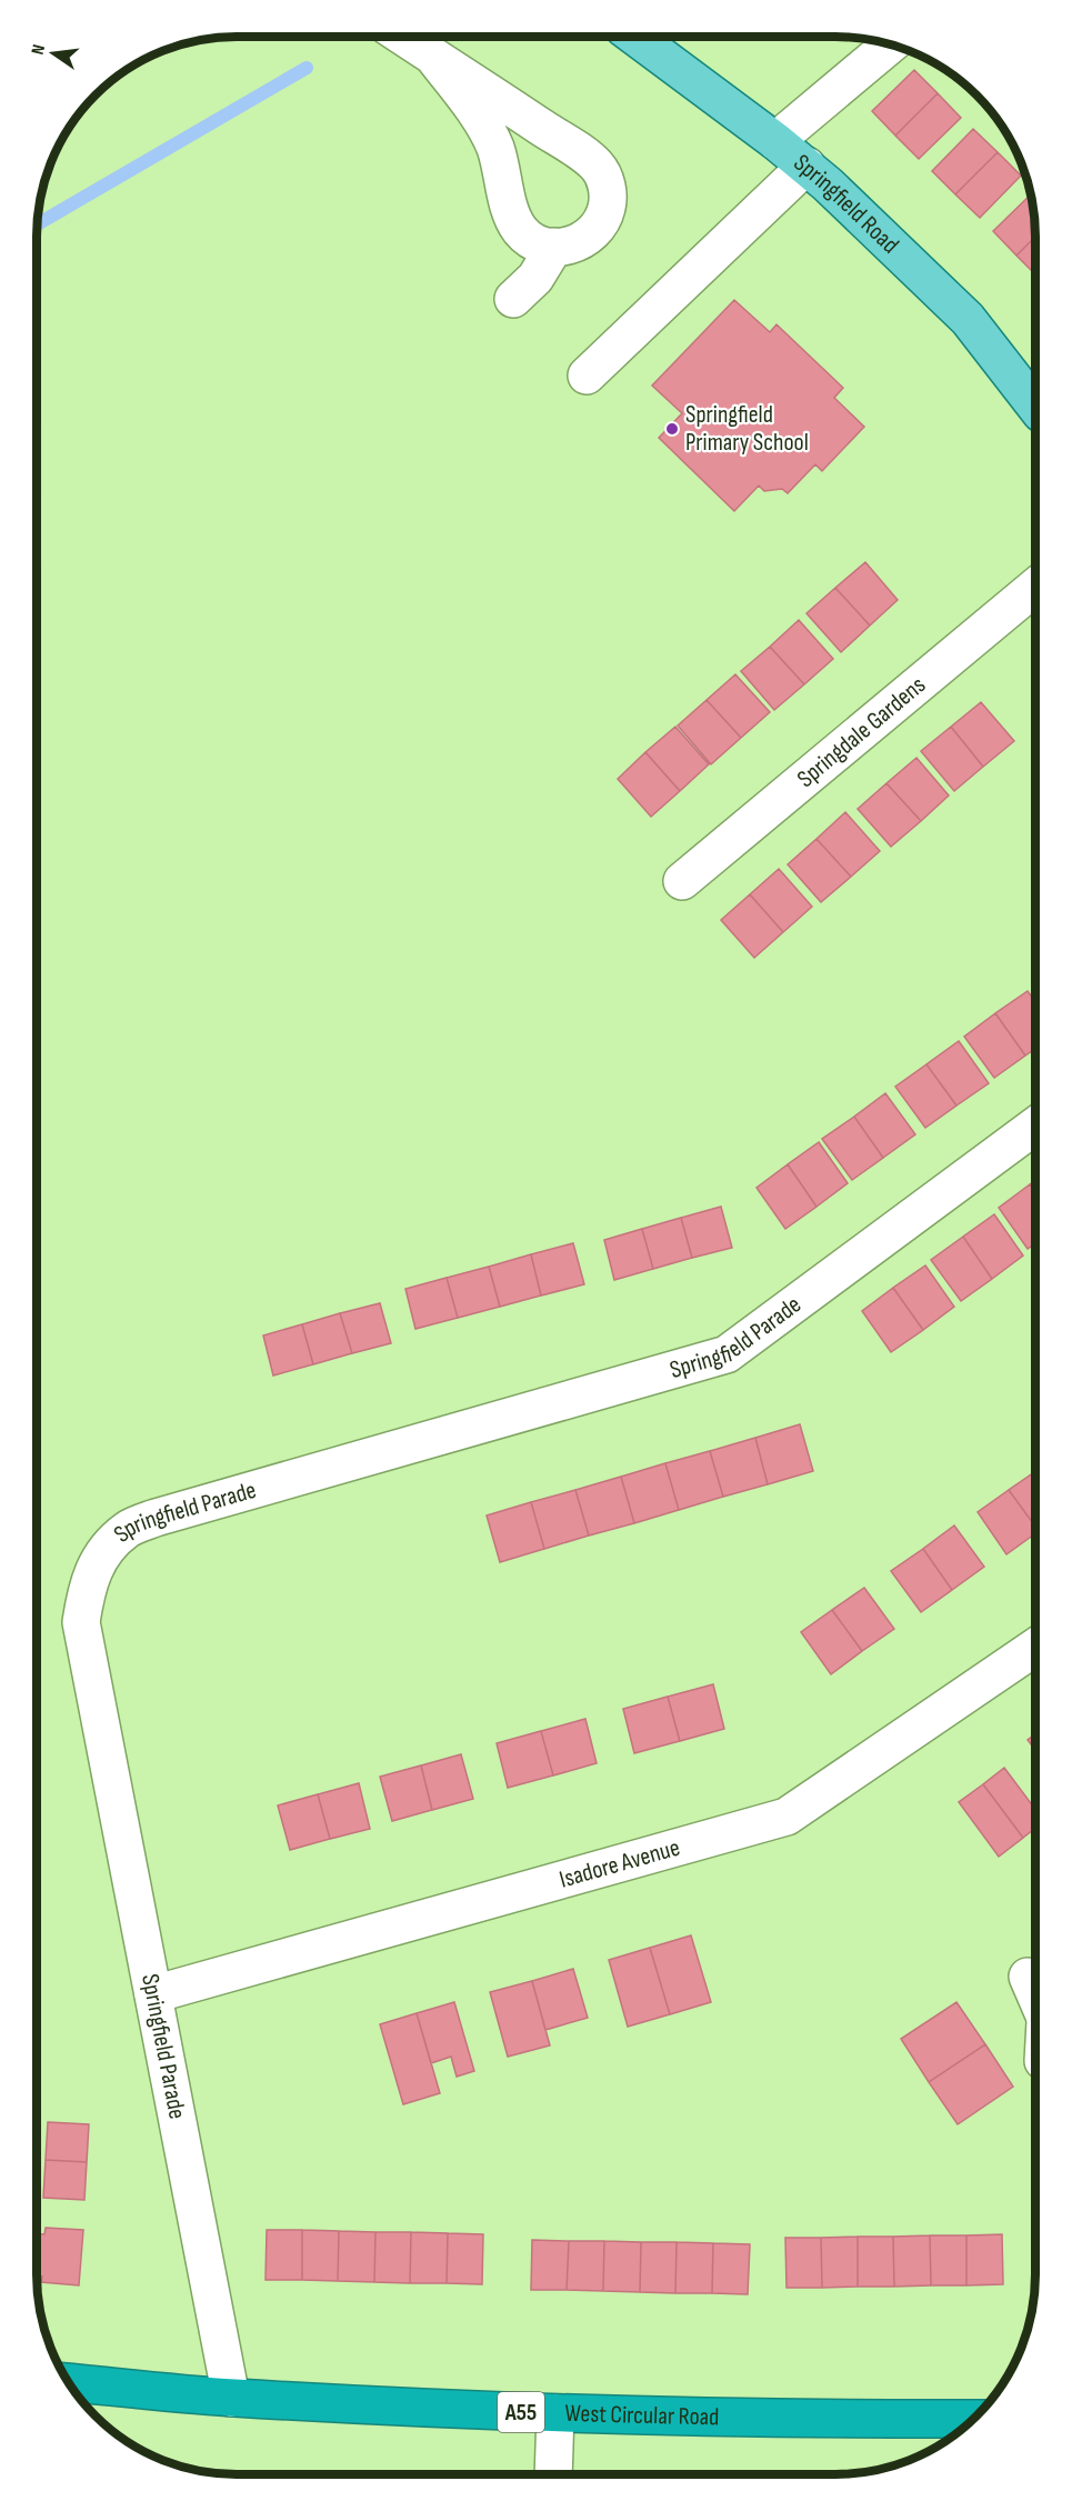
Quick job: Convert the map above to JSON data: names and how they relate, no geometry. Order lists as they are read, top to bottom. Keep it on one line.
{"streets":{"highway":["A55","West Circular Road"],"main road":["Springfield Road"],"street":["Springdale Gardens","Springfield Parade","Isadore Avenue"]},"crossings":[["Springfield Parade","Isadore Avenue"],["Springfield Parade","West Circular Road"]],"places":["Springfield Primary School"],"north":"left"}
